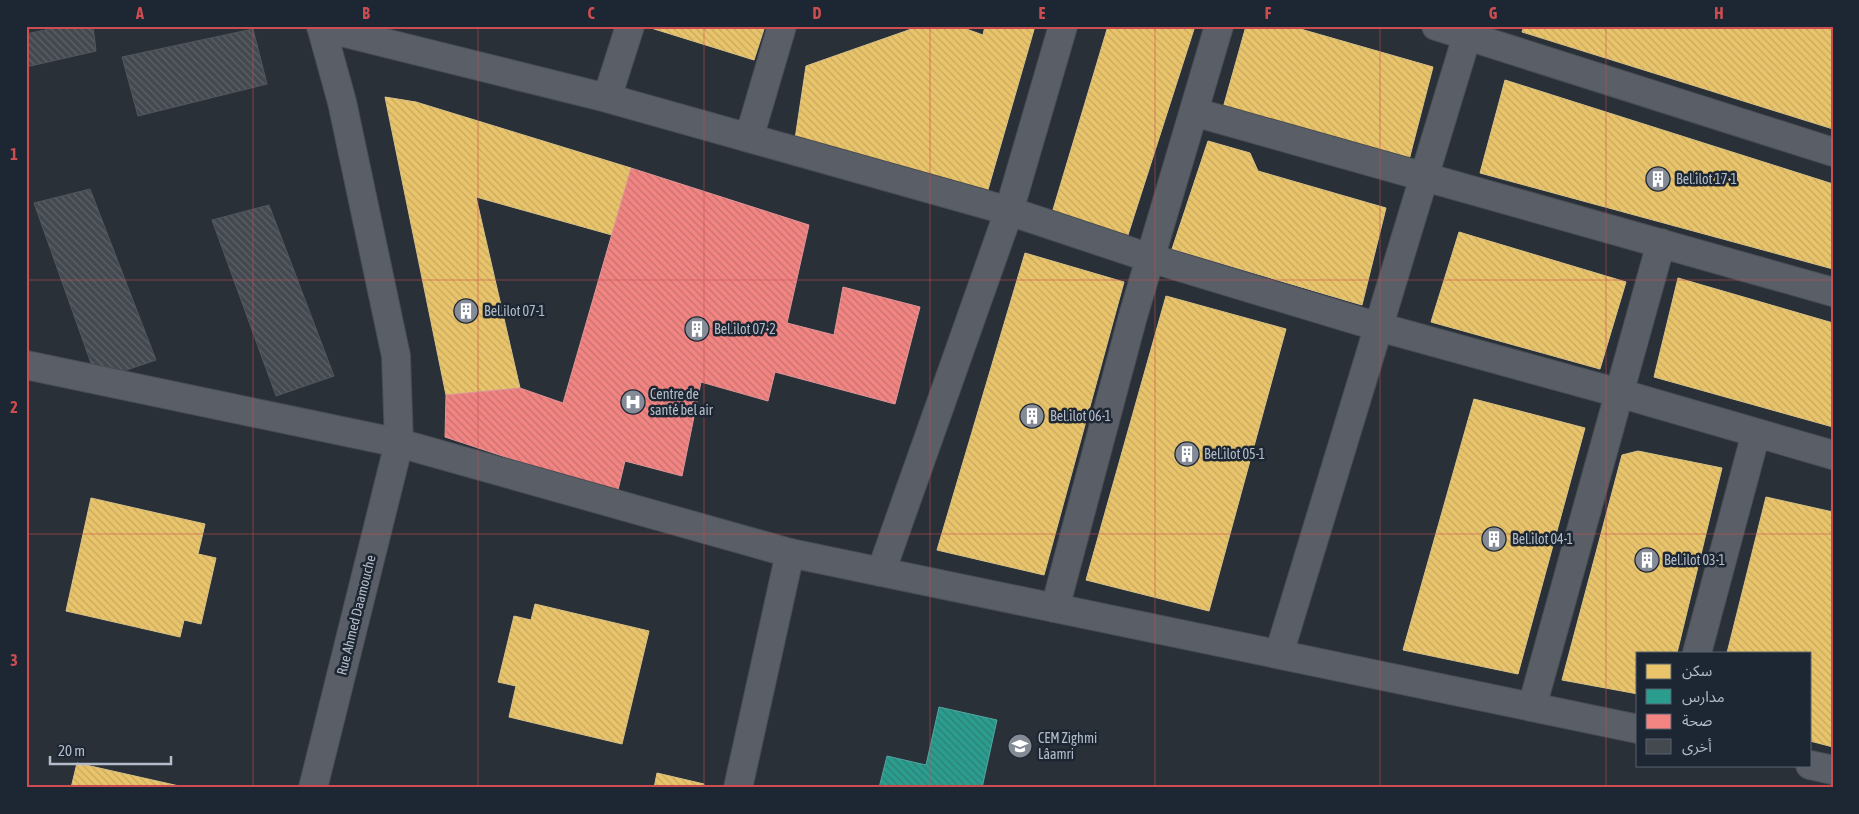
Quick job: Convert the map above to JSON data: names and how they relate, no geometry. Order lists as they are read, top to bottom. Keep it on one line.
{"streets":{"street":["Rue Ahmed Daamouche"]},"places":{"building":["Bel.ilot 17-1","Bel.ilot 07-1","Bel.ilot 07-2","Bel.ilot 06-1","Bel.ilot 05-1","Bel.ilot 04-1","Bel.ilot 03-1"],"hospital":["Centre de santé bel air"],"school or university":["CEM Zighmi Lâamri"]},"legend":["سكن","مدارس","صحة","أخرى"],"scale_bar":"20 m","grid":{"columns":["A","B","C","D","E","F","G","H"],"rows":["1","2","3"]}}
